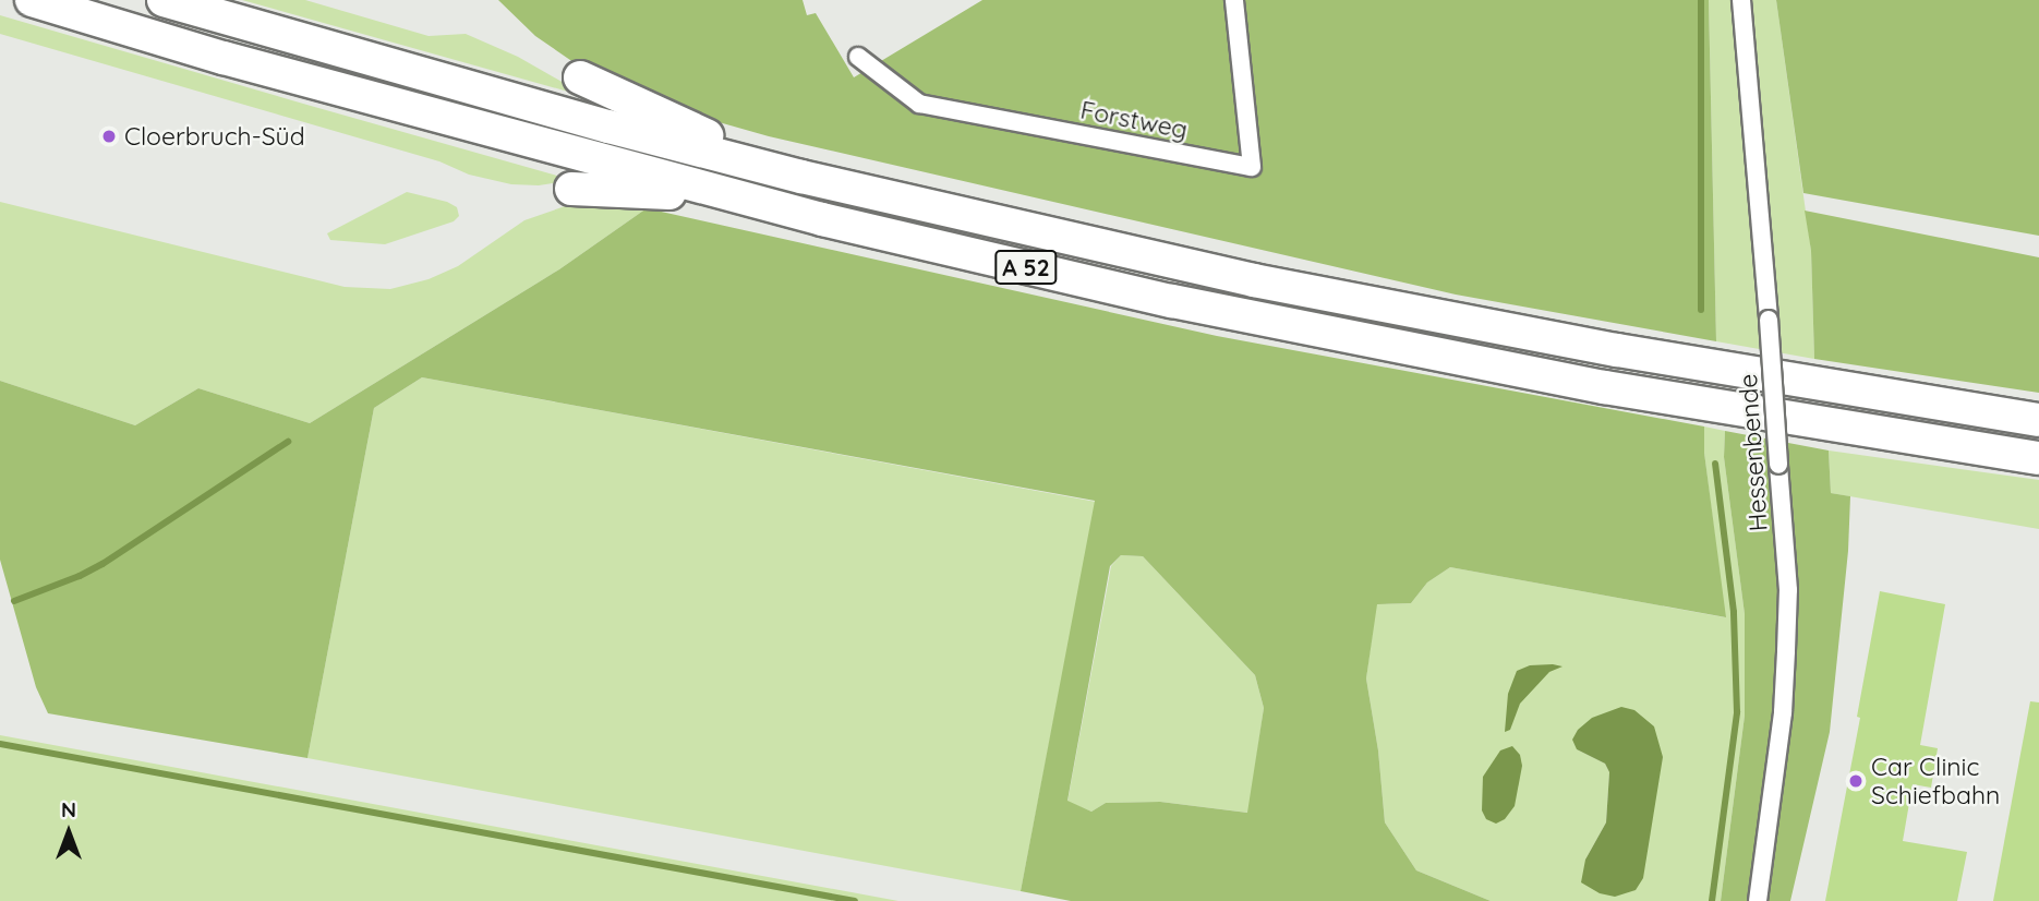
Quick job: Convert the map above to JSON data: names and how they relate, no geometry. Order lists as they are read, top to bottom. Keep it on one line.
{"streets":{"highway":["A 52"],"street":["Forstweg","Hessenbende"]},"places":["Cloerbruch-Süd","Car Clinic Schiefbahn"],"north":"top"}
